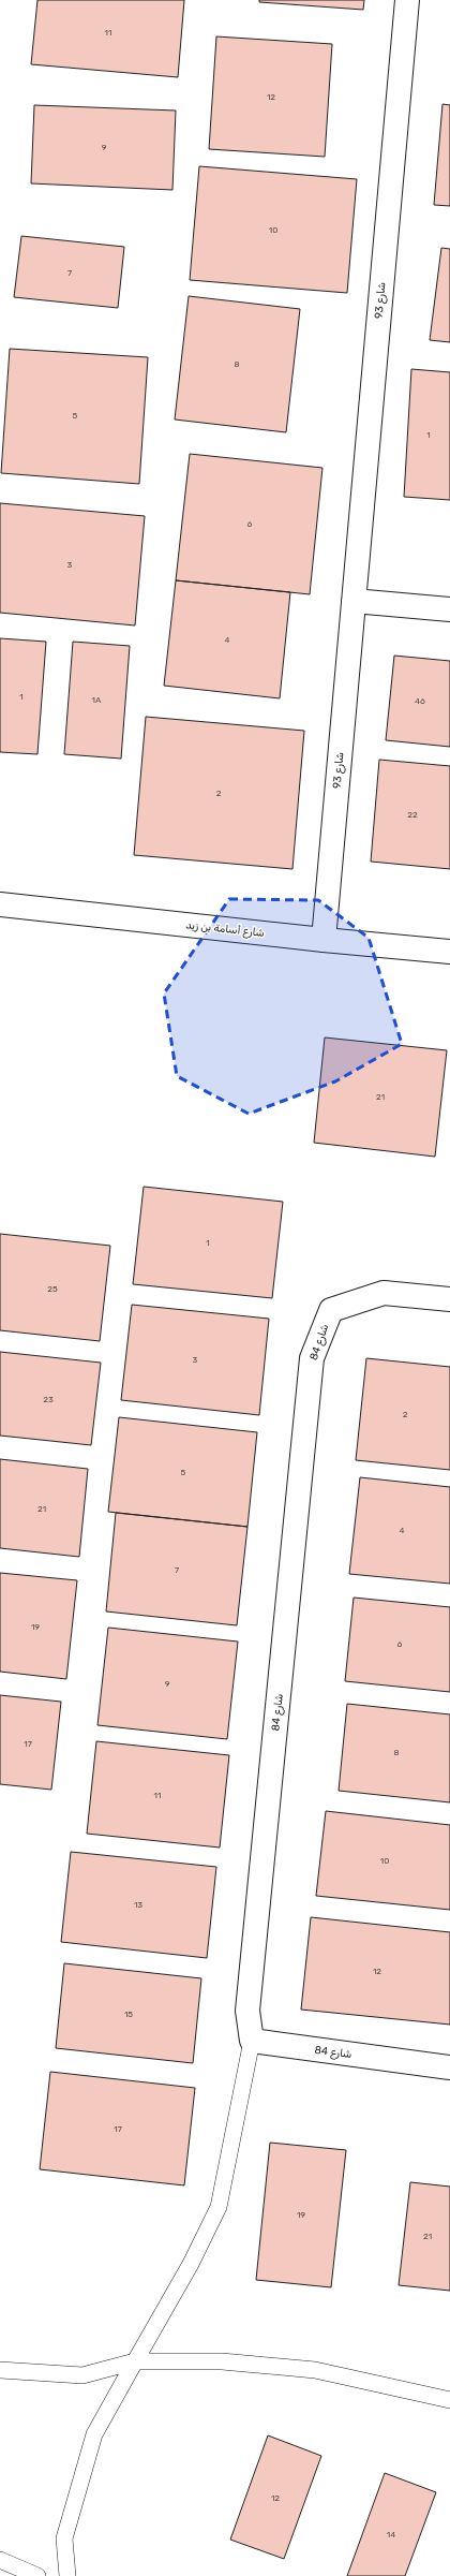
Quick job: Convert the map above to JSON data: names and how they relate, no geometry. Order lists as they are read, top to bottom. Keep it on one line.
{"streets":{"street":["شارع 93","شارع أسامة بن زيد","شارع 84"]},"crossings":[["شارع 93","شارع أسامة بن زيد"]],"house_numbers":["11","12","9","10","7","8","5","1","6","3","4","1","1A","46","2","22","21","1","25","3","23","2","5","21","4","7","19","6","9","17","8","11","10","13","12","15","17","19","21","12","14"]}
